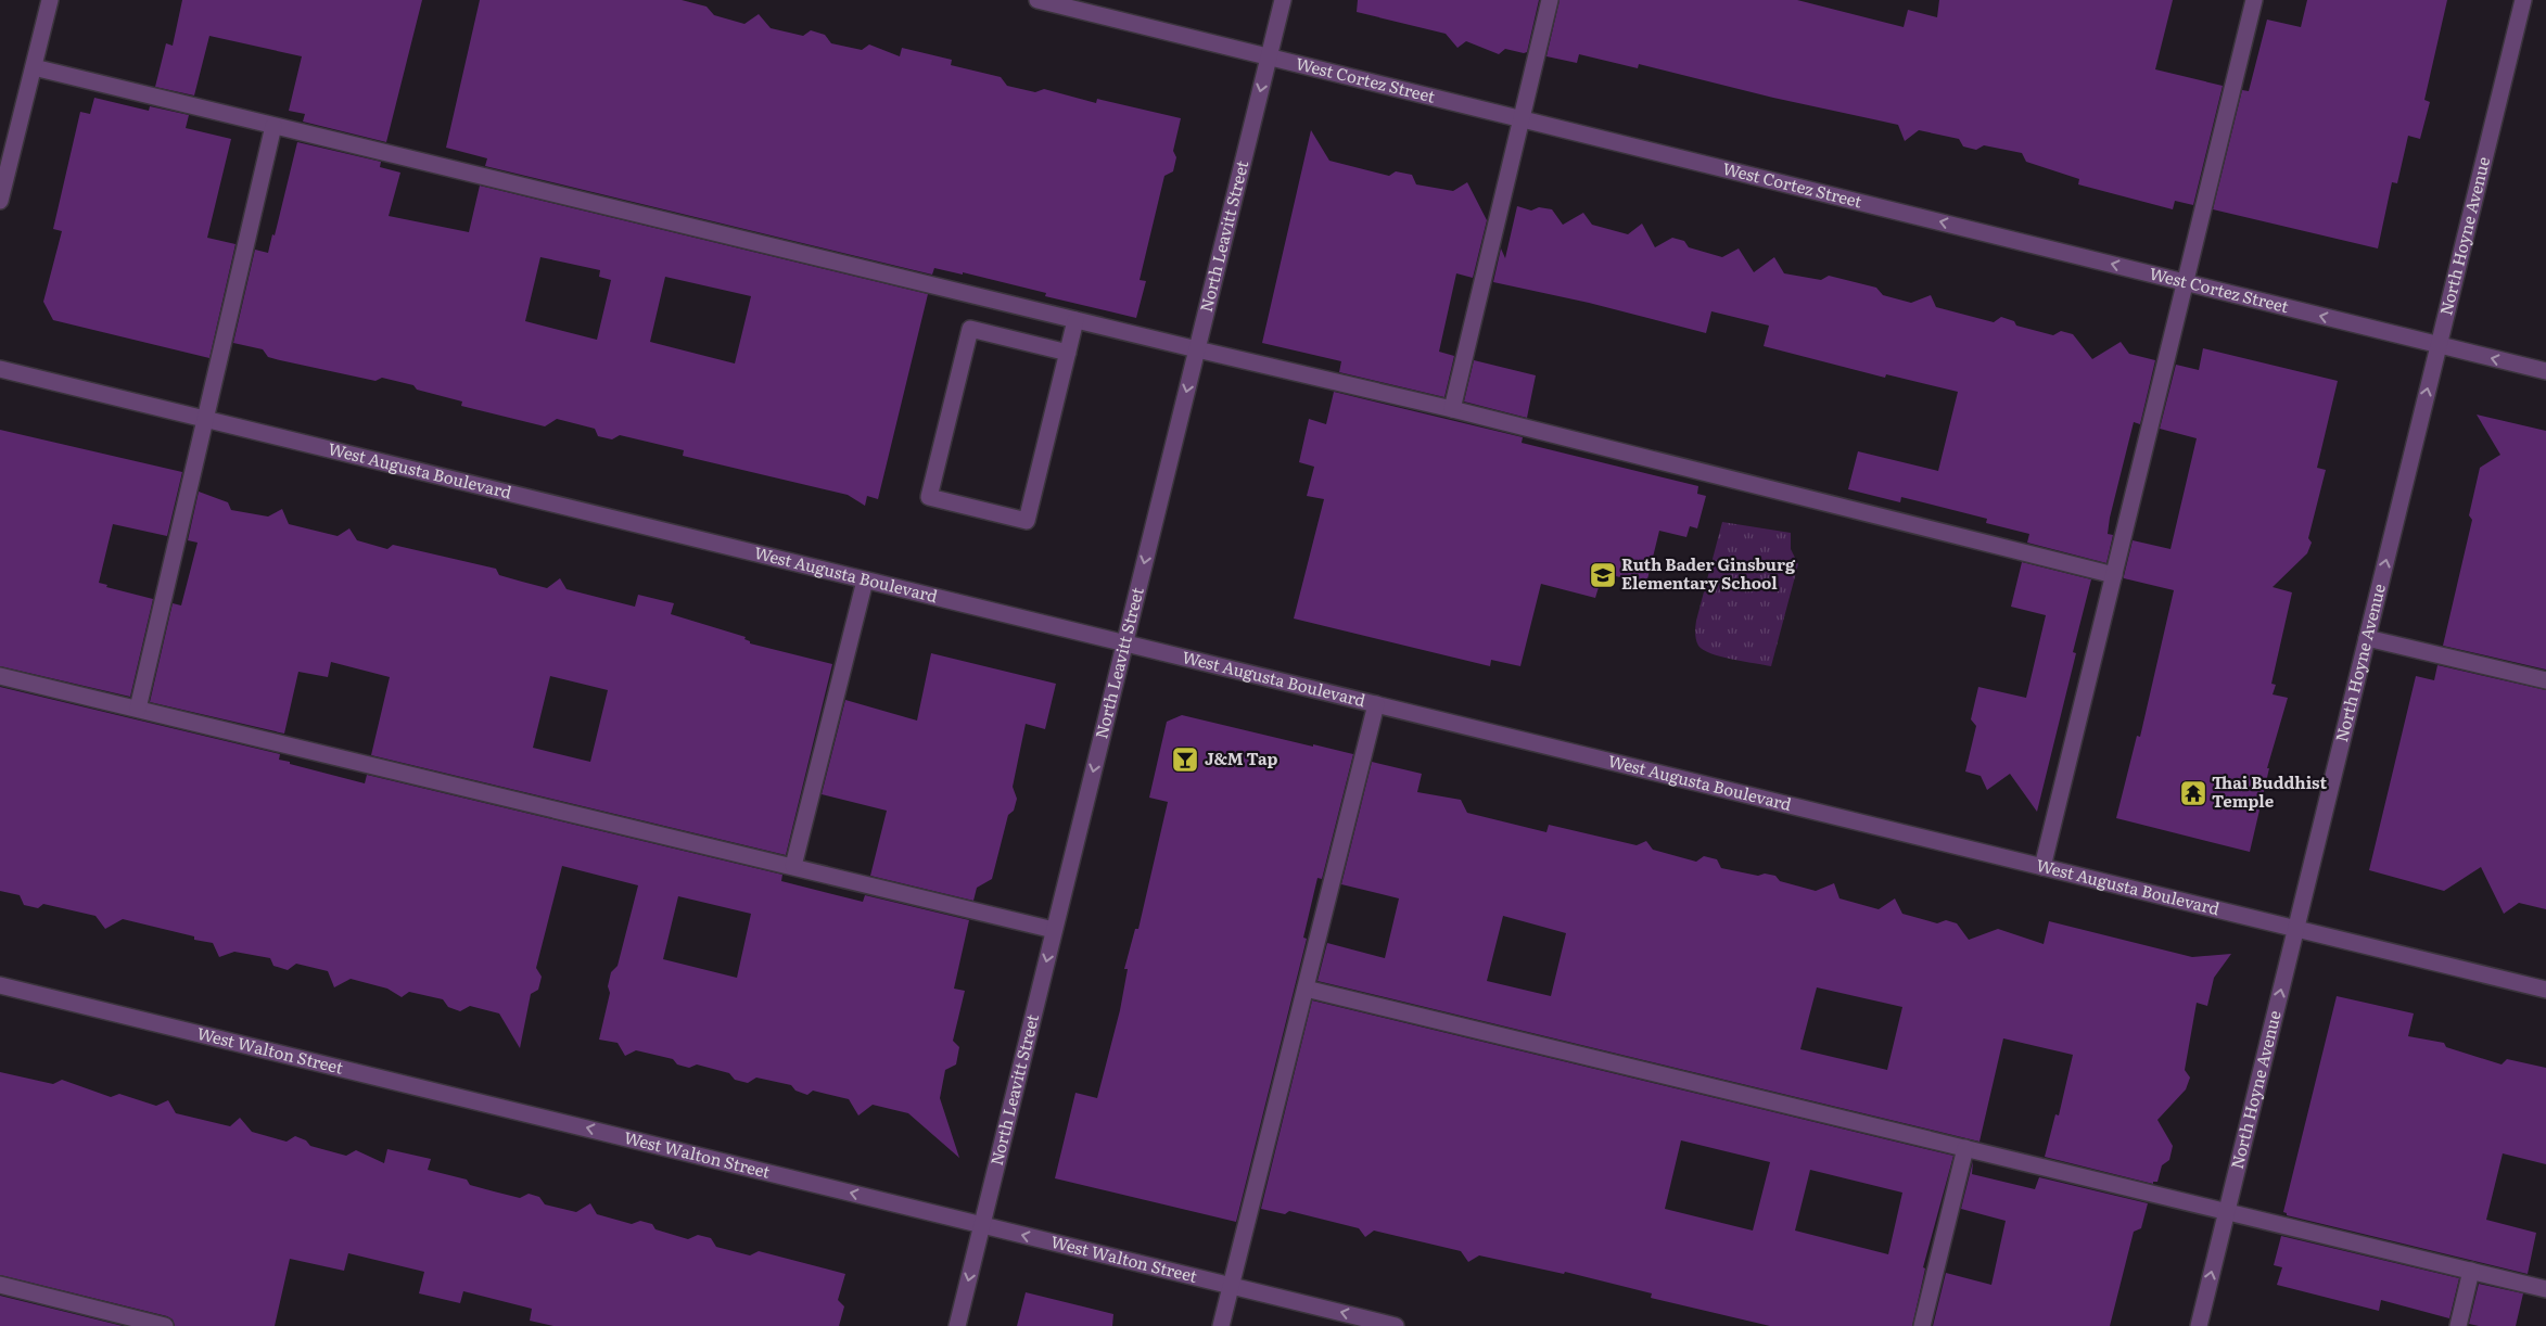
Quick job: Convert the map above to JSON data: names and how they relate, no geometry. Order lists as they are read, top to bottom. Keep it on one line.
{"streets":{"street":["West Cortez Street","North Leavitt Street","North Hoyne Avenue","West Augusta Boulevard","West Walton Street"]},"crossings":[["West Cortez Street","North Leavitt Street"],["West Cortez Street","North Hoyne Avenue"],["North Leavitt Street","West Augusta Boulevard"],["North Leavitt Street","West Walton Street"],["North Hoyne Avenue","West Augusta Boulevard"]],"one_way":["West Cortez Street","North Leavitt Street","North Hoyne Avenue","West Walton Street"],"places":{"school or university":["Ruth Bader Ginsburg Elementary School"],"bar":["J&M Tap"],"temple":["Thai Buddhist Temple"]}}
